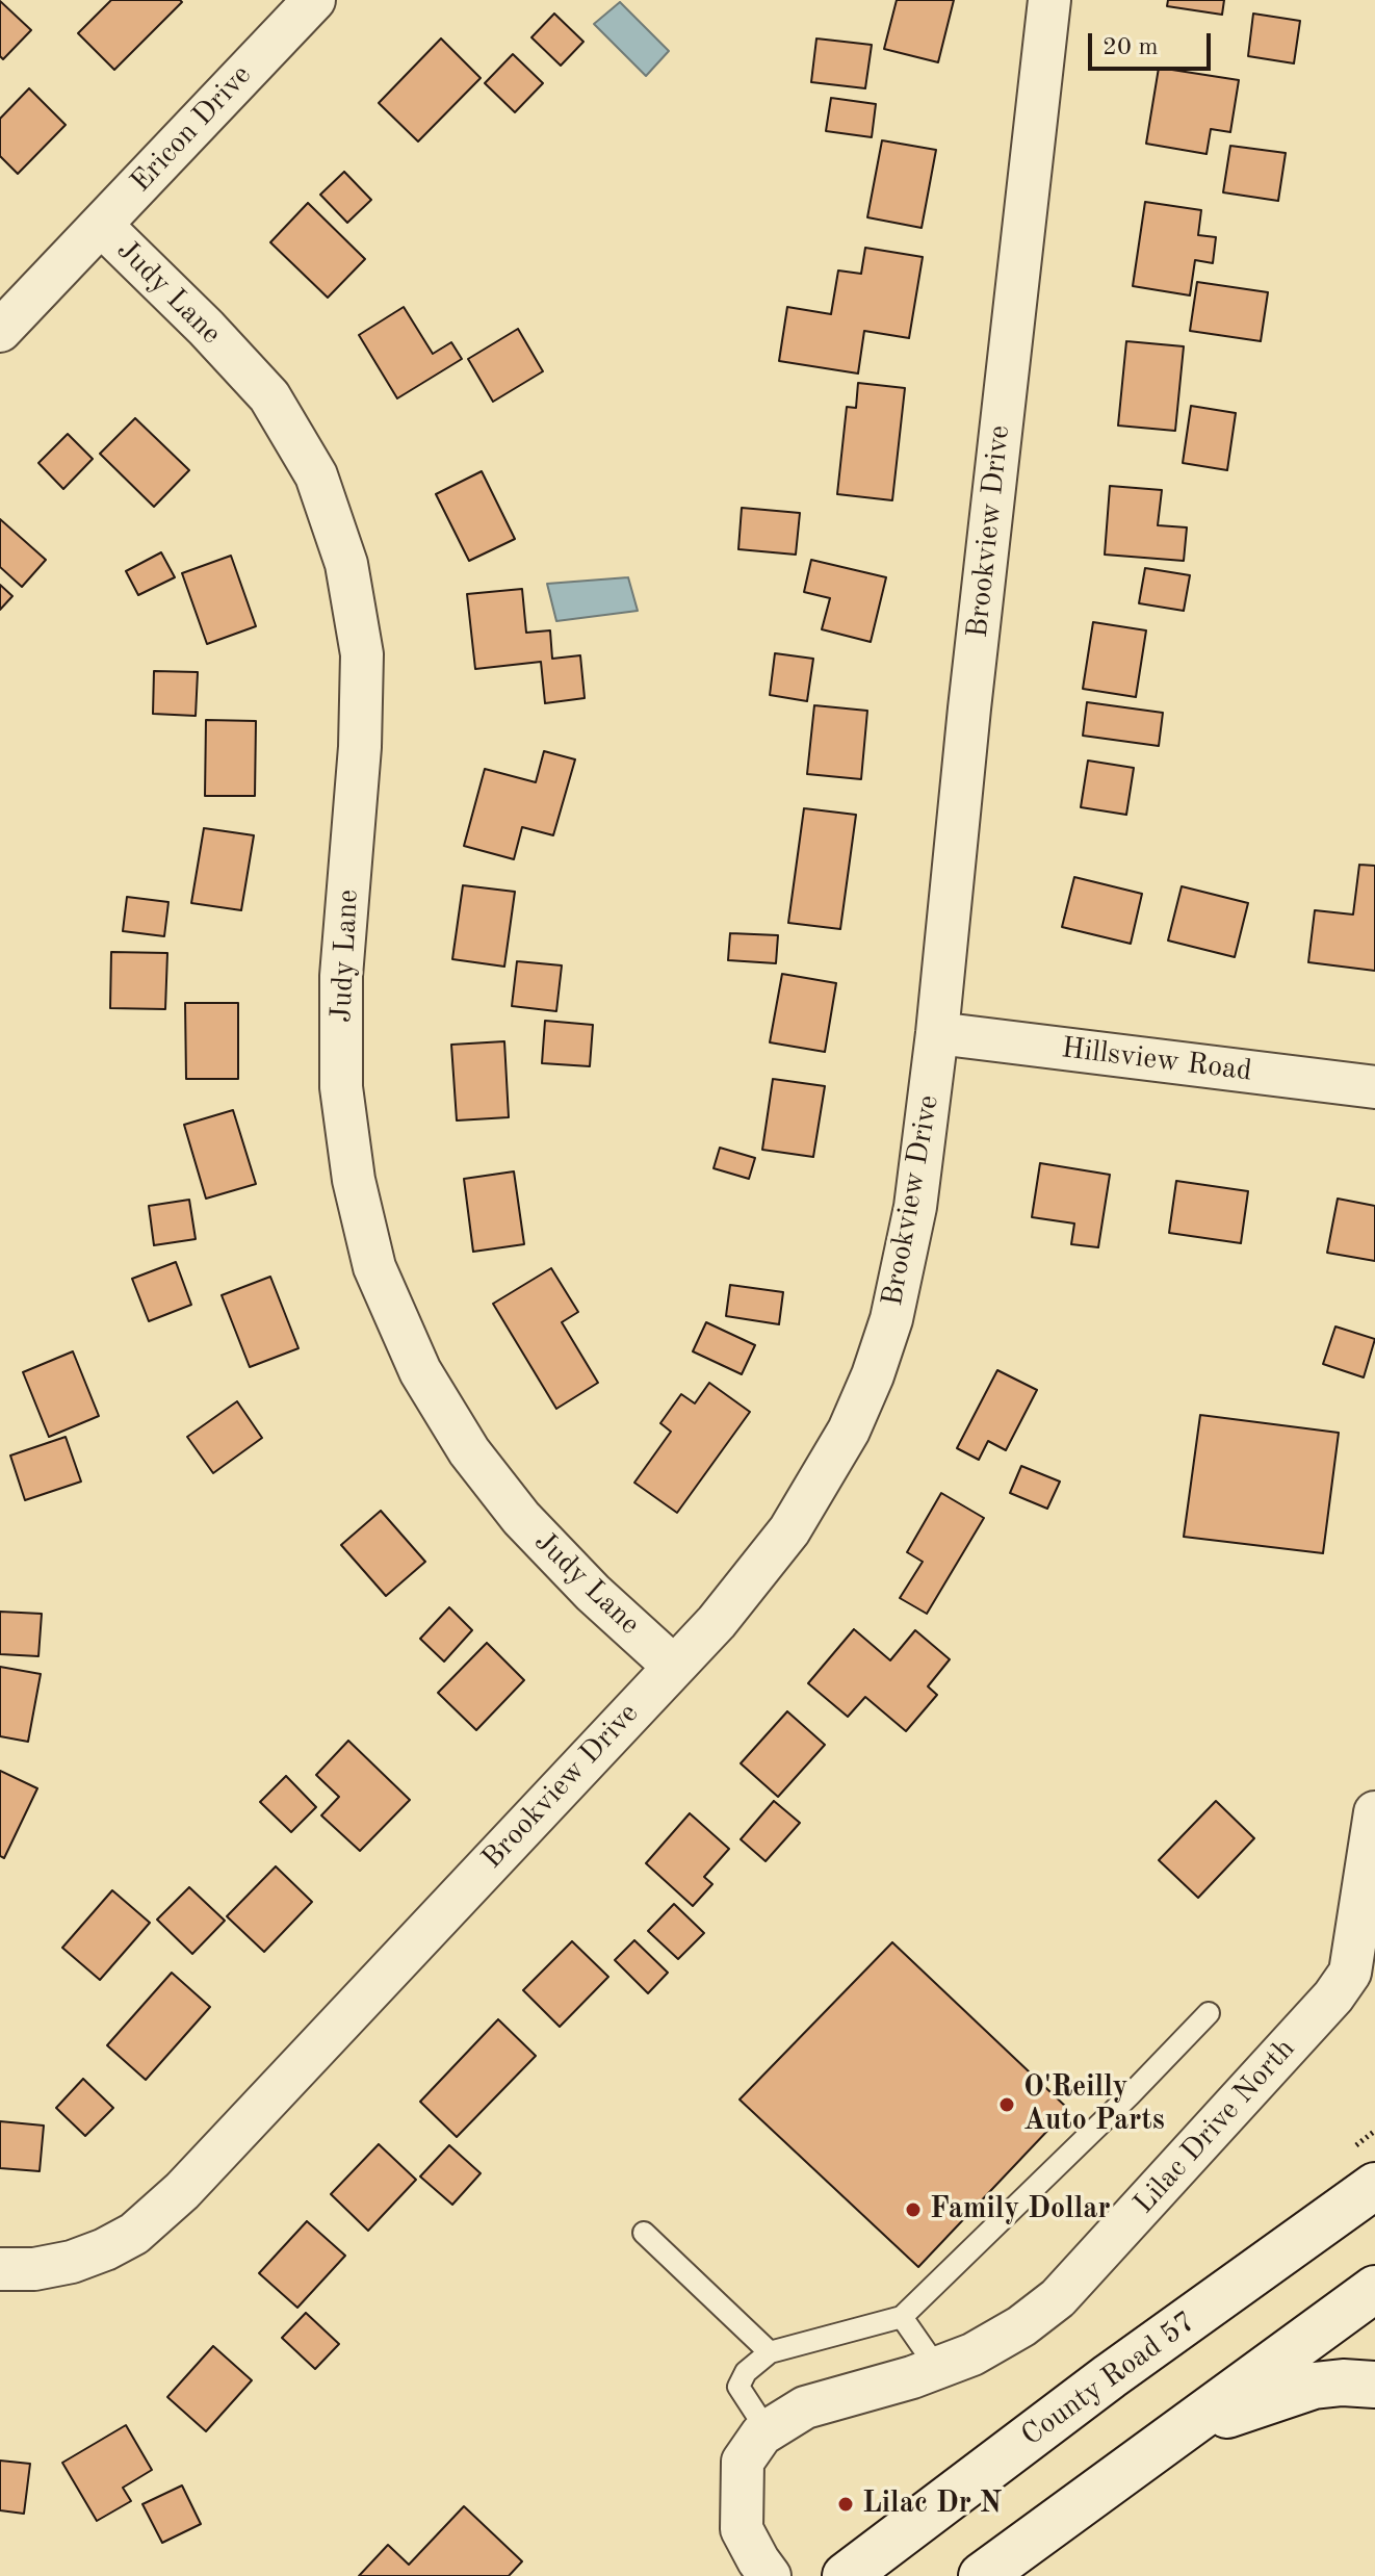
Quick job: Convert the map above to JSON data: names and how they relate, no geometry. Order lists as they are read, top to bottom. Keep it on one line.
{"streets":{"street":["Ericon Drive","Judy Lane","Brookview Drive","Hillsview Road","Lilac Drive North","County Road 57"]},"crossings":[["Ericon Drive","Judy Lane"],["Judy Lane","Brookview Drive"],["Brookview Drive","Hillsview Road"]],"places":["O'Reilly Auto Parts","Family Dollar","Lilac Dr N"],"scale_bar":"20 m"}
